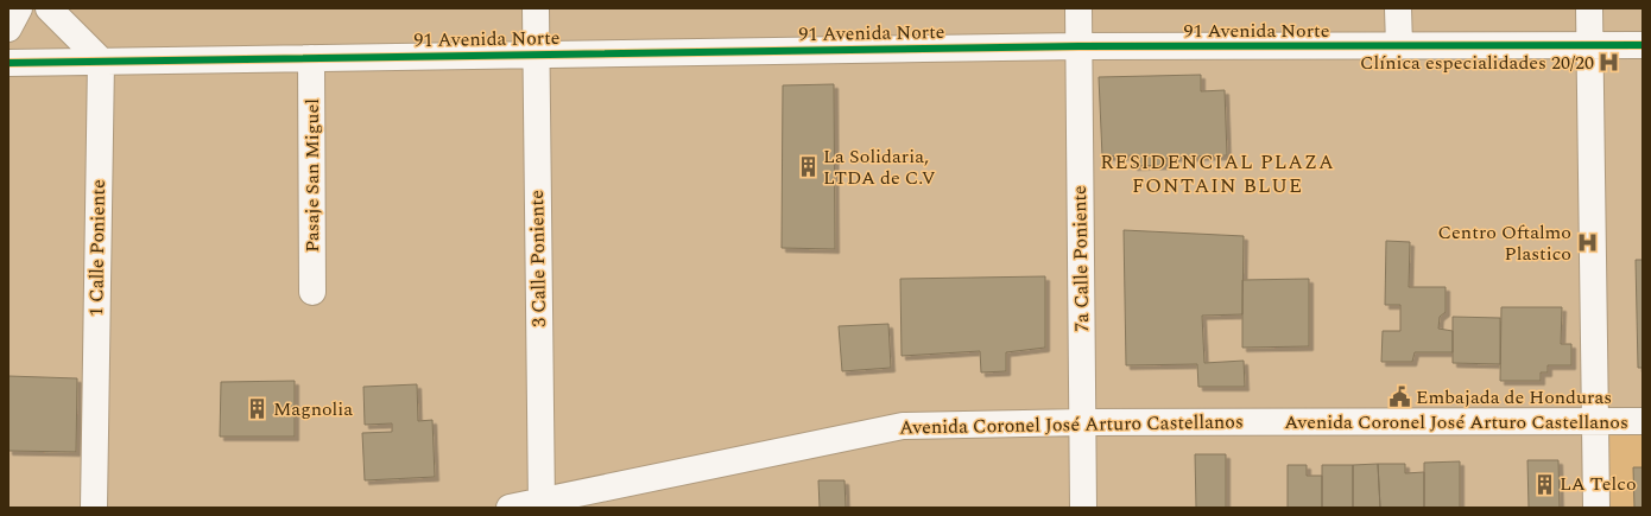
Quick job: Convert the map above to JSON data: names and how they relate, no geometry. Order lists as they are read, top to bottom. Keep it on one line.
{"streets":{"street":["91 Avenida Norte","Pasaje San Miguel","1 Calle Poniente","3 Calle Poniente","7a Calle Poniente","Avenida Coronel José Arturo Castellanos"]},"crossings":[["91 Avenida Norte","Pasaje San Miguel"],["91 Avenida Norte","1 Calle Poniente"],["91 Avenida Norte","3 Calle Poniente"],["91 Avenida Norte","7a Calle Poniente"],["3 Calle Poniente","Avenida Coronel José Arturo Castellanos"],["7a Calle Poniente","Avenida Coronel José Arturo Castellanos"]],"districts":["RESIDENCIAL PLAZA FONTAIN BLUE"],"places":{"hospital":["Clínica especialidades 20/20","Centro Oftalmo Plastico"],"building":["La Solidaria, LTDA de C.V","Magnolia","LA Telco"],"public building":["Embajada de Honduras"]}}
